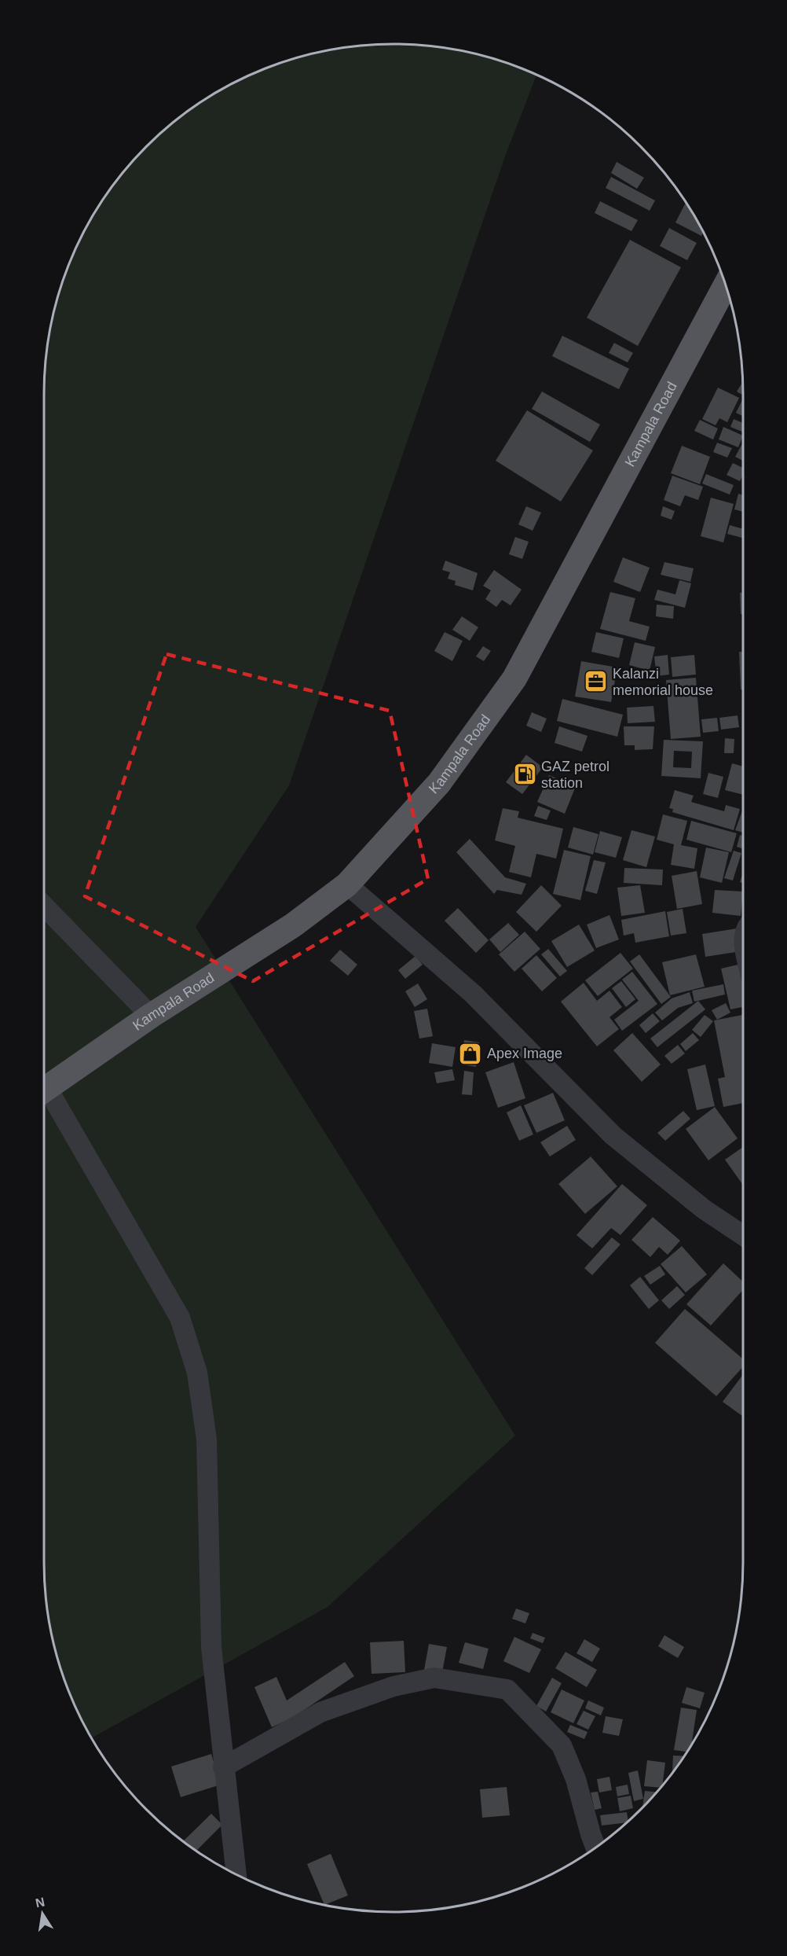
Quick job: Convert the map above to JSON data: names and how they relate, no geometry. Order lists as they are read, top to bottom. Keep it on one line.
{"streets":{"main road":["Kampala Road"]},"places":{"office":["Kalanzi memorial house"],"fuel station":["GAZ petrol station"],"shop":["Apex Image"]},"north":"top"}
